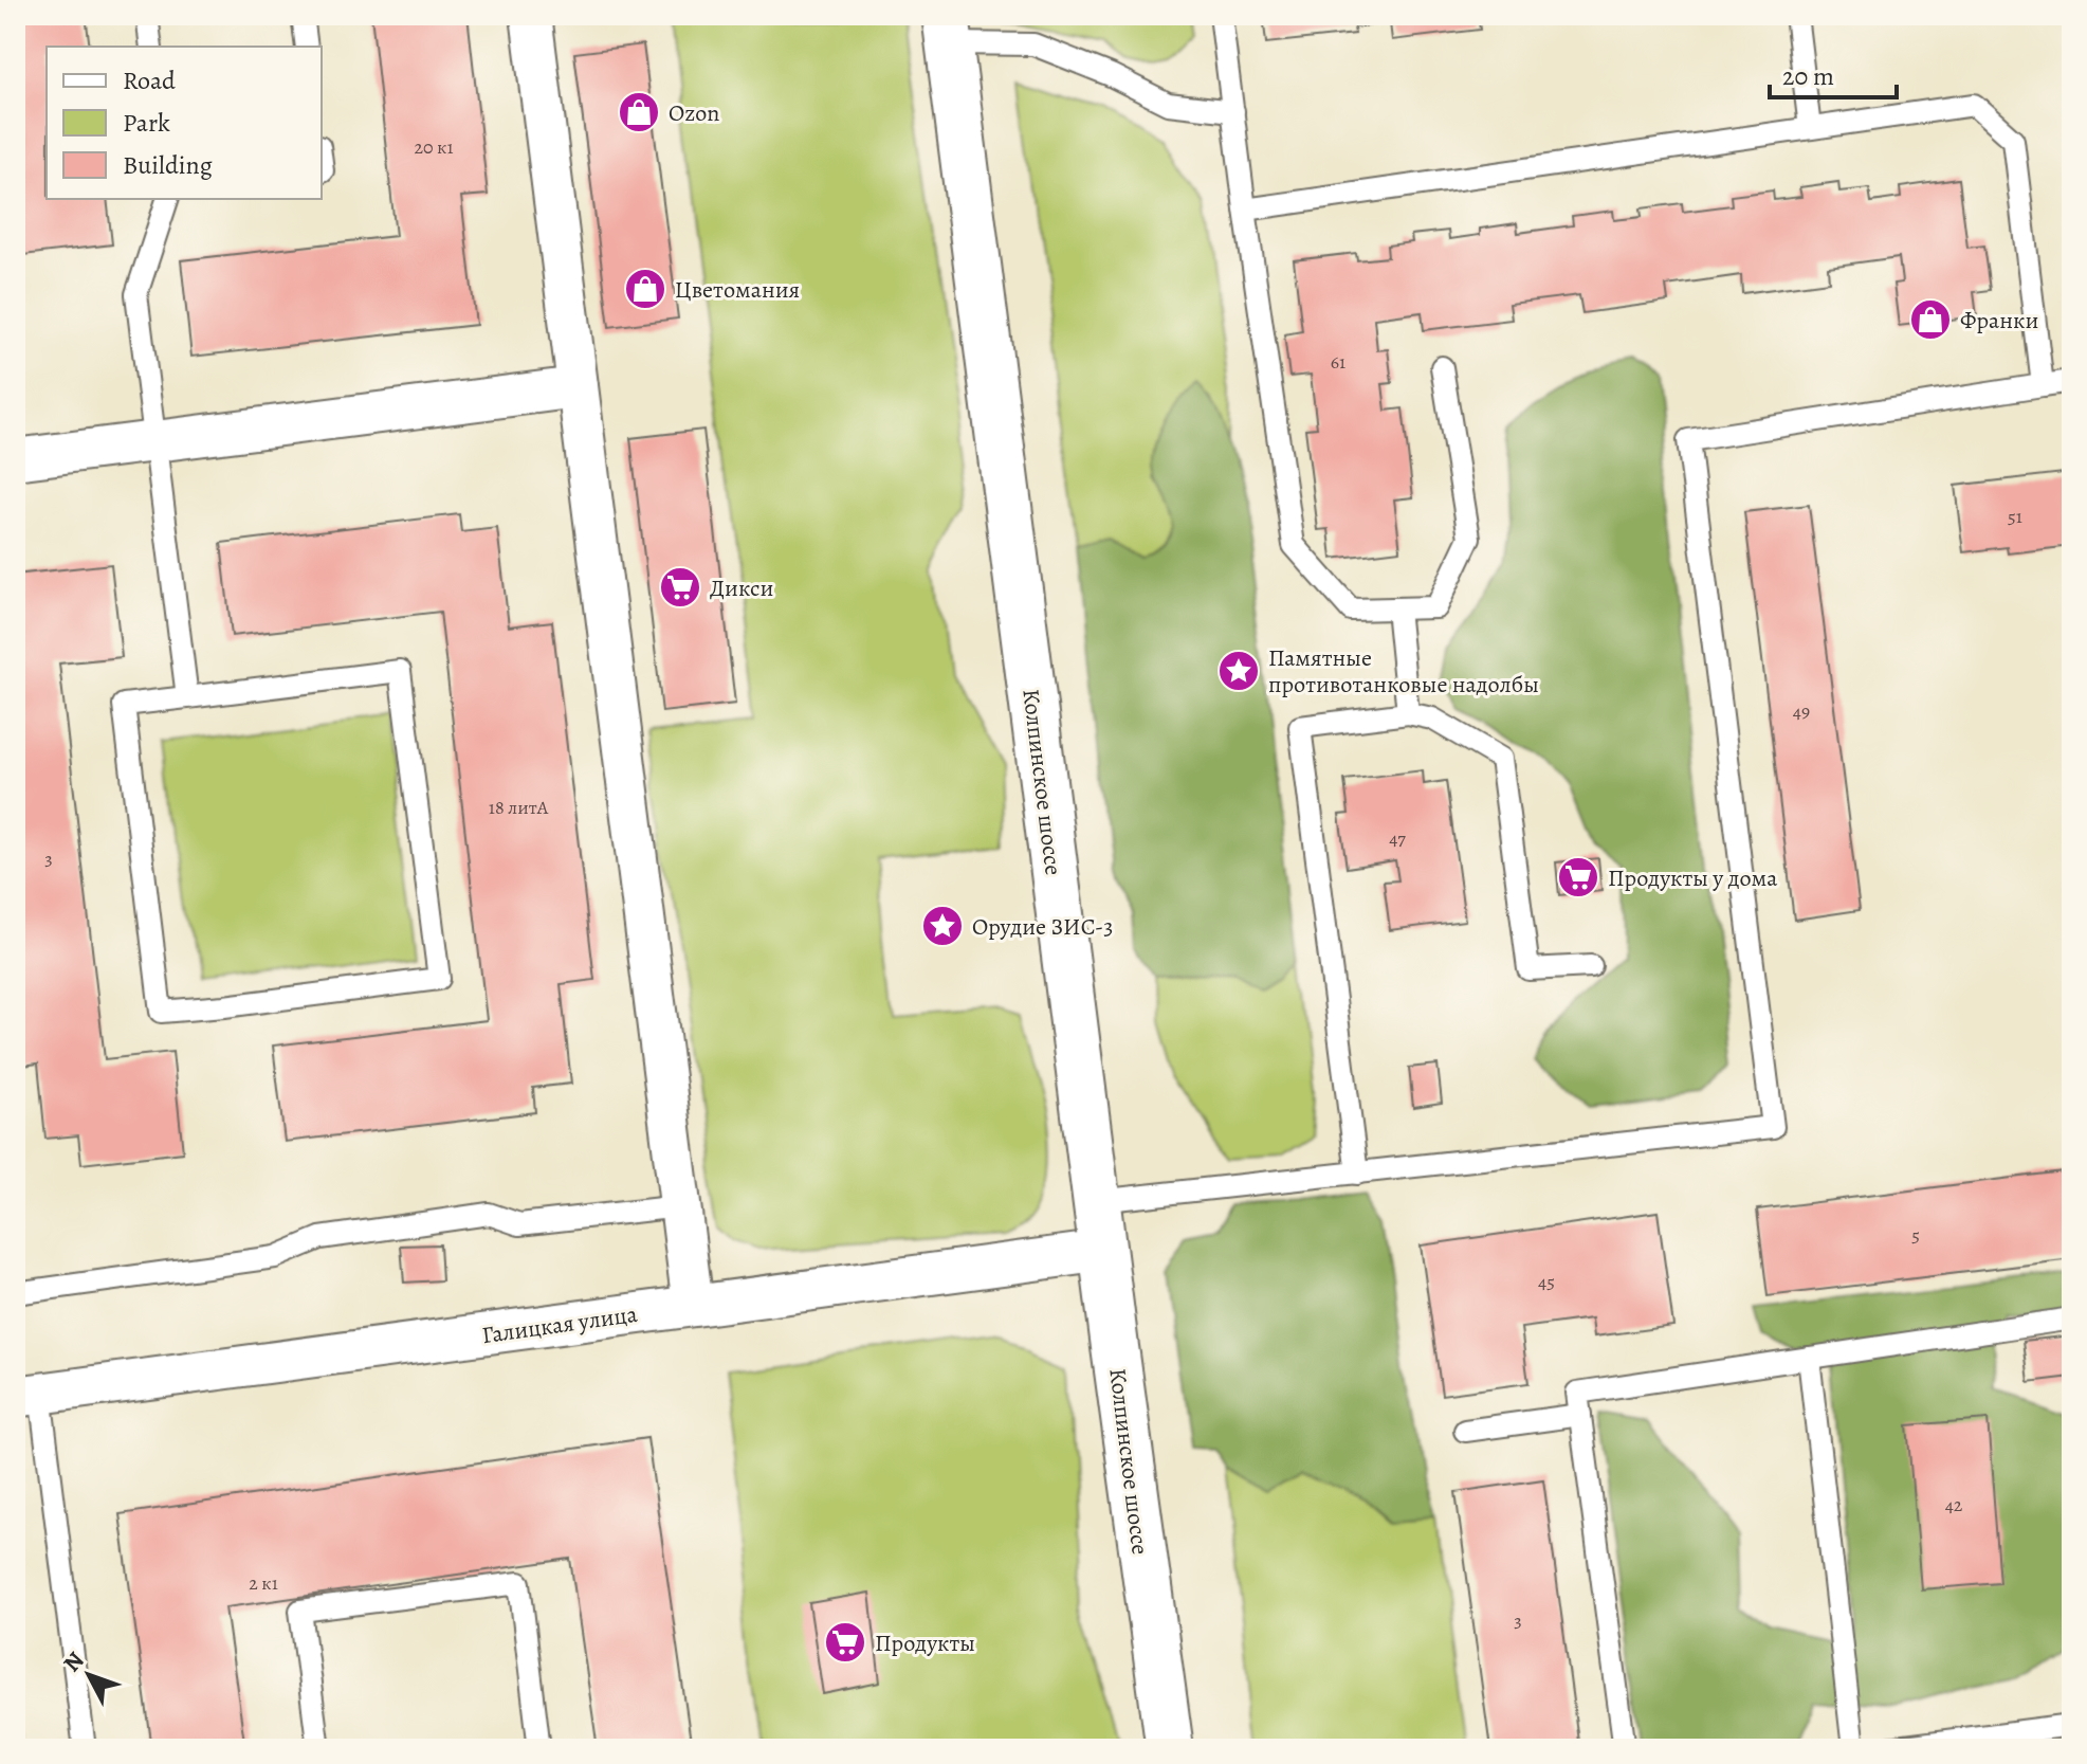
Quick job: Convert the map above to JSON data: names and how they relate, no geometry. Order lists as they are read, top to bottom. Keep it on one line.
{"streets":{"main road":["Колпинское шоссе"],"street":["Галицкая улица"]},"crossings":[["Колпинское шоссе","Галицкая улица"]],"places":{"shop":["Ozon","Цветомания","Франки"],"supermarket":["Дикси","Продукты у дома","Продукты"],"place":["Памятные противотанковые надолбы","Орудие ЗИС-3"]},"house_numbers":["20 к1","61","51","49","18 литА","47","3","5","45","42","2 к1","3"],"legend":["Road","Park","Building"],"scale_bar":"20 m","north":"top left"}
